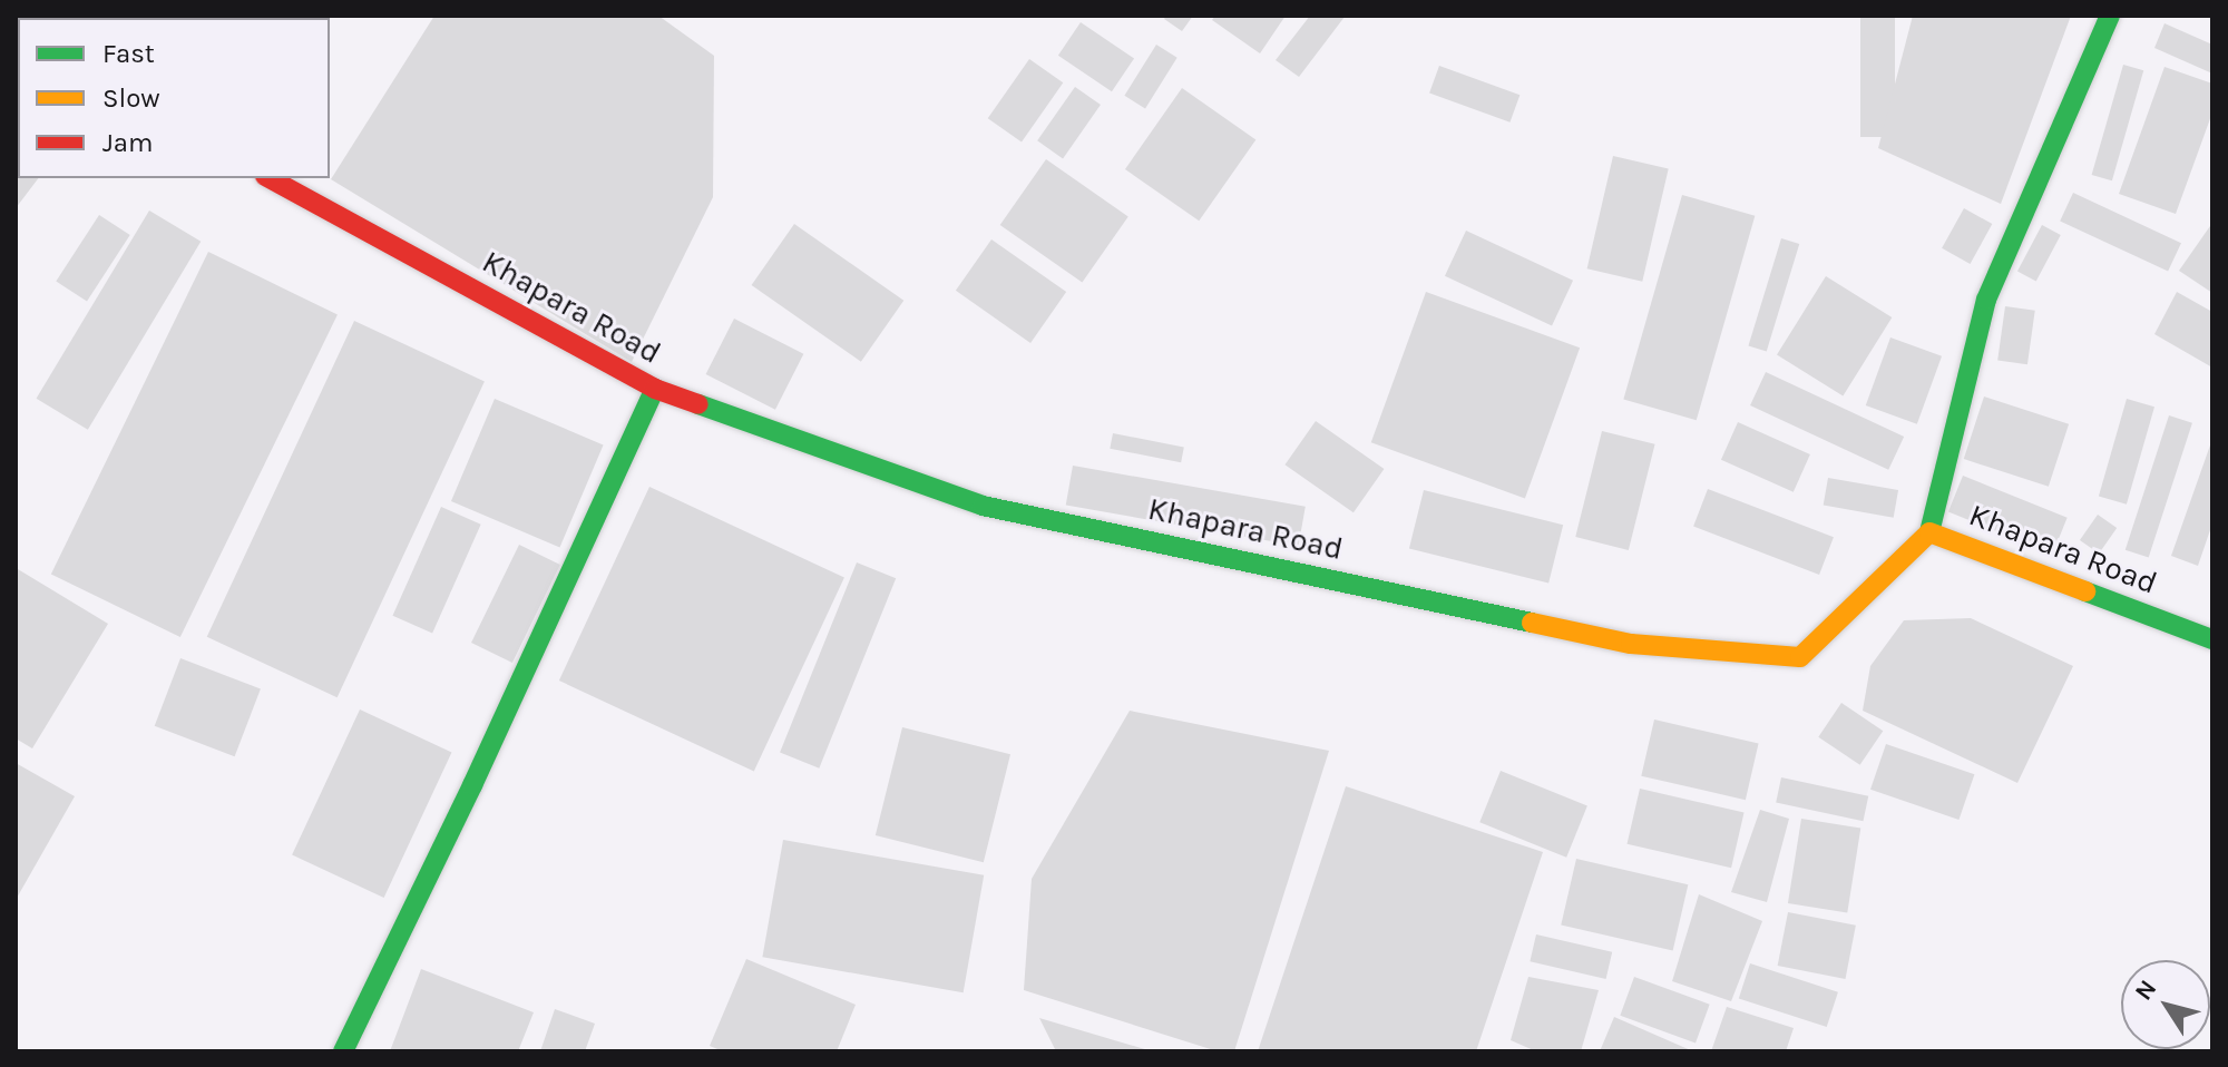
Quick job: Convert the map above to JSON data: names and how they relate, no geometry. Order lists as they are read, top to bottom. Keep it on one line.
{"streets":{"street":["Khapara Road"]},"legend":["Fast","Slow","Jam"],"north":"top left"}
